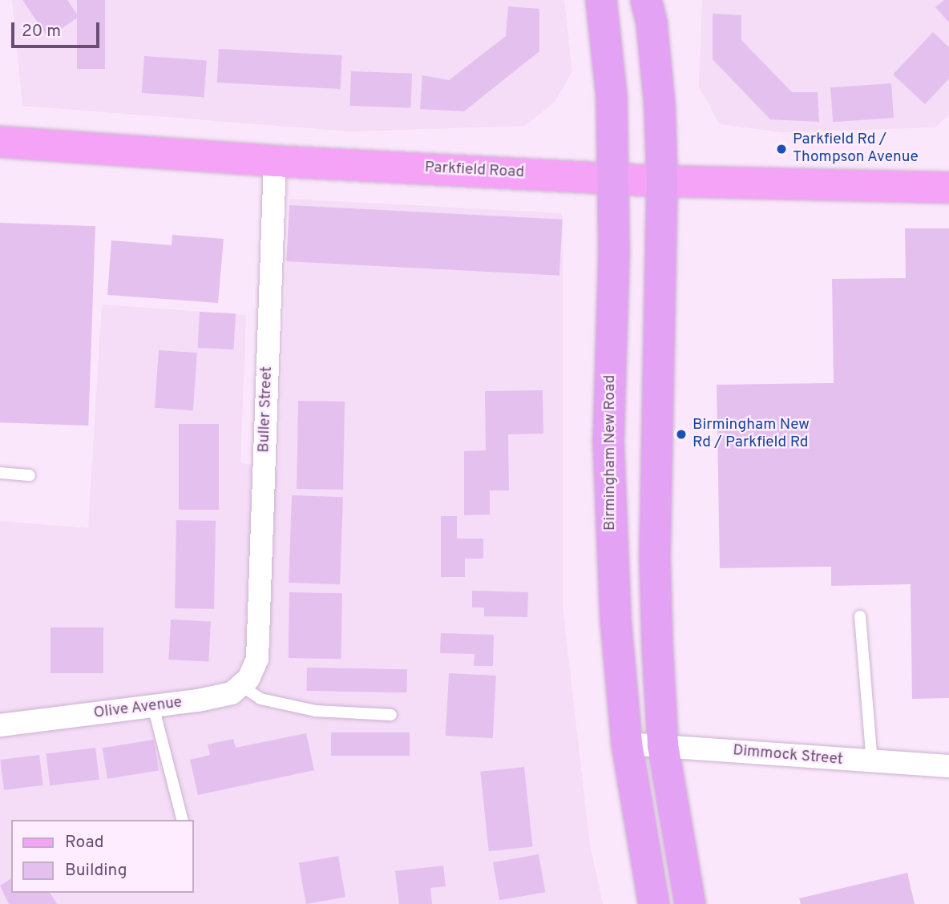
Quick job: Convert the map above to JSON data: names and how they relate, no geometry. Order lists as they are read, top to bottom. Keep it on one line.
{"streets":{"highway":["Birmingham New Road"],"main road":["Parkfield Road"],"street":["Buller Street","Olive Avenue","Dimmock Street"]},"crossings":[["Parkfield Road","Buller Street"],["Parkfield Road","Birmingham New Road"],["Buller Street","Olive Avenue"],["Birmingham New Road","Dimmock Street"]],"places":["Parkfield Rd / Thompson Avenue","Birmingham New Rd / Parkfield Rd"],"legend":["Road","Building"],"scale_bar":"20 m"}
